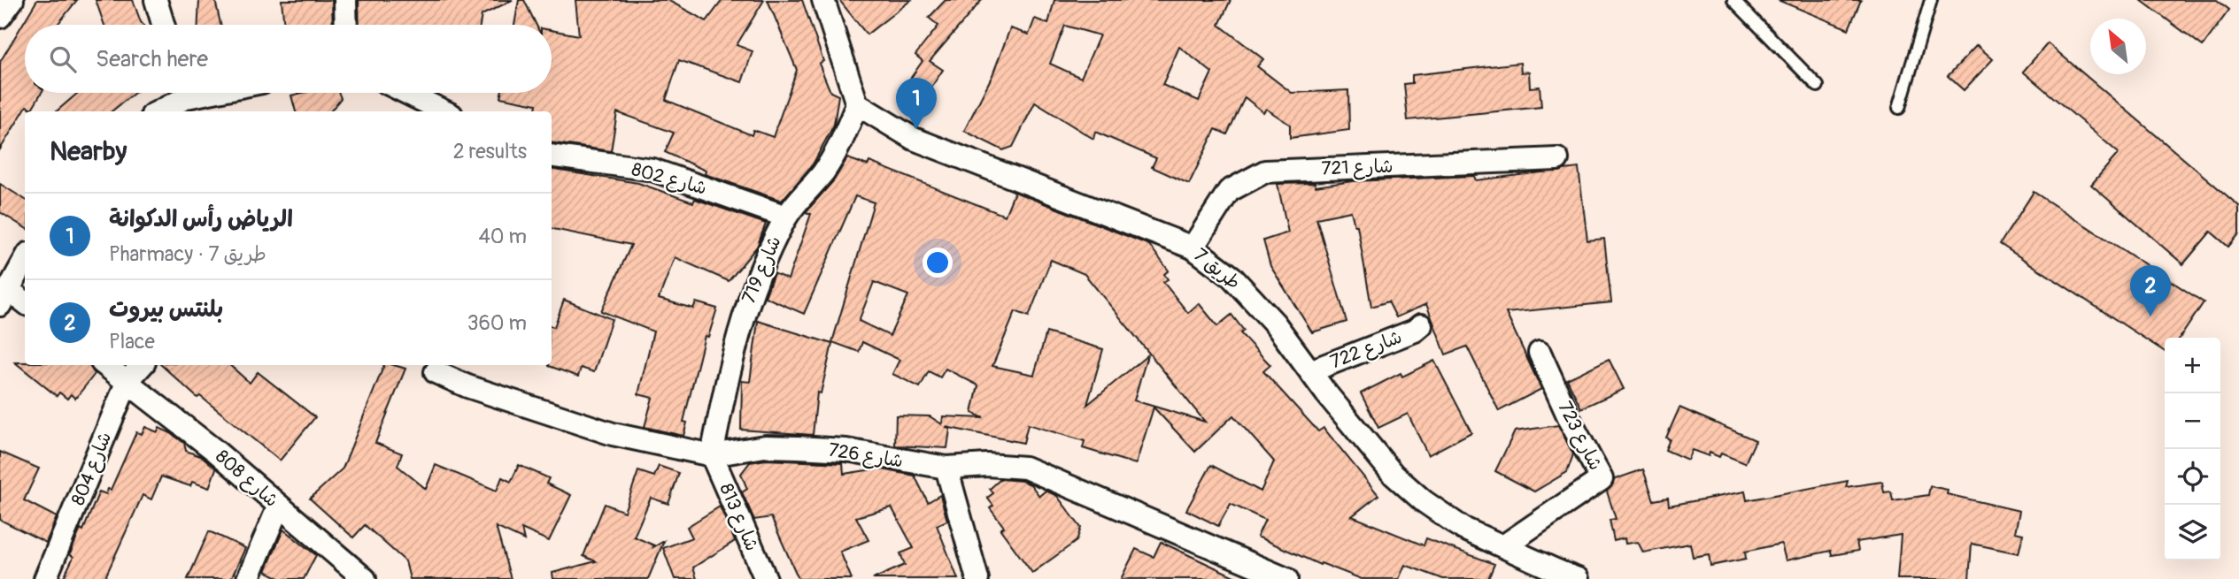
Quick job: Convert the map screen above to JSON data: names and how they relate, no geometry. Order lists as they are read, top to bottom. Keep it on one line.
{"streets":{"street":["شارع 721","شارع 802","7 طريق","شارع 719","شارع 722","شارع 723","شارع 726","شارع 804","شارع 808","شارع 813"]},"crossings":[["شارع 721","7 طريق"],["شارع 802","شارع 719"],["7 طريق","شارع 719"],["7 طريق","شارع 722"],["7 طريق","شارع 723"],["شارع 719","شارع 726"],["شارع 719","شارع 813"],["شارع 726","شارع 813"],["شارع 804","شارع 808"]],"north":"top left","page":{"search":"Search here","pins":["1","2"],"heading":["Nearby","2 results"],"list":[{"mark":"1","name":"الرياض رأس الدكوانة","note":"Pharmacy · 7 طريق","value":"40 m"},{"mark":"2","name":"بلنتس بيروت","note":"Place","value":"360 m"}],"map_buttons":["+","−"]}}
